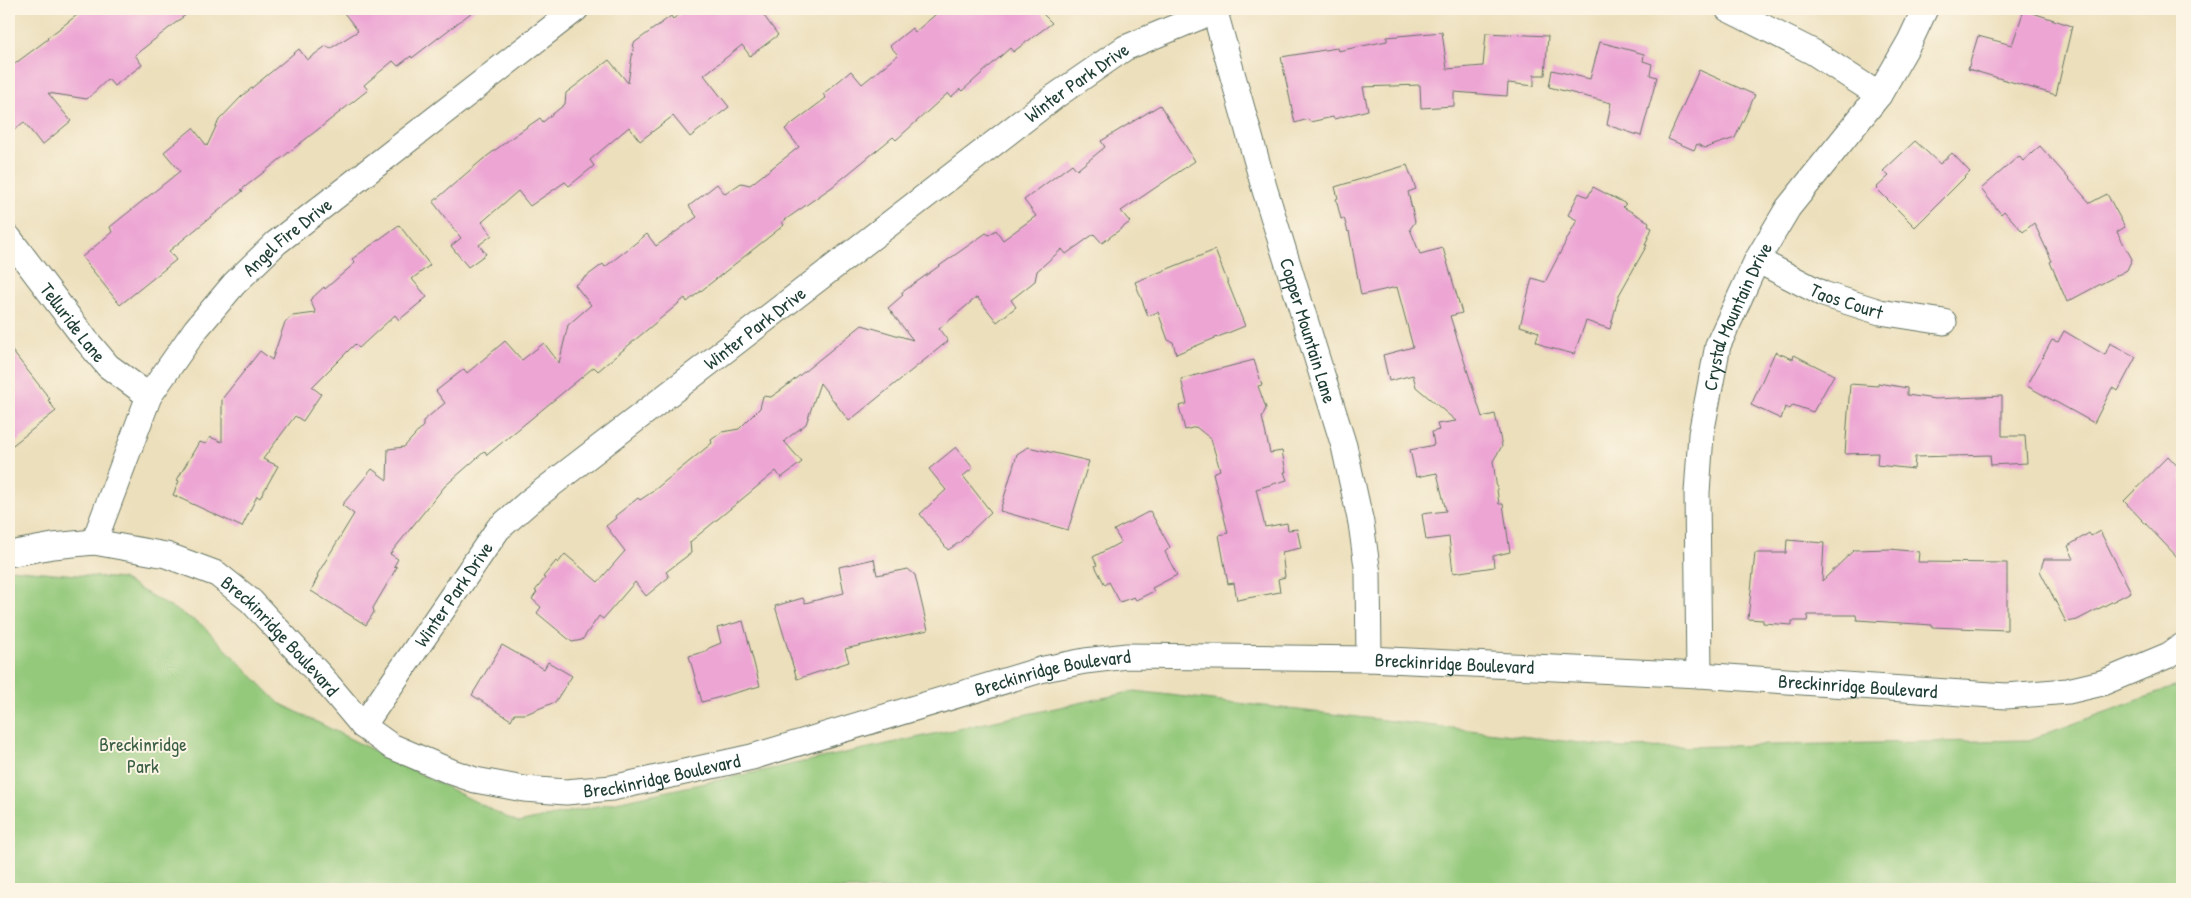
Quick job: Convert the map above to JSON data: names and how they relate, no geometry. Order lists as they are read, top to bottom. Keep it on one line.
{"streets":{"street":["Winter Park Drive","Angel Fire Drive","Taos Court","Crystal Mountain Drive","Telluride Lane","Copper Mountain Lane","Breckinridge Boulevard"]},"crossings":[["Winter Park Drive","Copper Mountain Lane"],["Winter Park Drive","Breckinridge Boulevard"],["Angel Fire Drive","Telluride Lane"],["Angel Fire Drive","Breckinridge Boulevard"],["Taos Court","Crystal Mountain Drive"],["Crystal Mountain Drive","Breckinridge Boulevard"],["Copper Mountain Lane","Breckinridge Boulevard"]],"parks":["Breckinridge Park"]}
